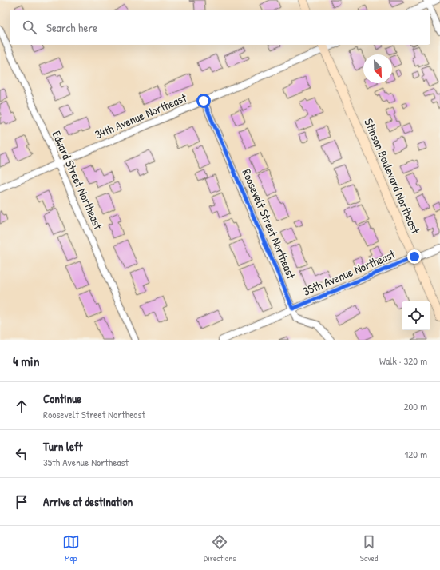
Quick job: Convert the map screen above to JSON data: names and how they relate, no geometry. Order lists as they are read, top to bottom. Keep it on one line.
{"streets":{"street":["34th Avenue Northeast","Stinson Boulevard Northeast","Edward Street Northeast","Roosevelt Street Northeast","35th Avenue Northeast"]},"crossings":[["34th Avenue Northeast","Stinson Boulevard Northeast"],["34th Avenue Northeast","Edward Street Northeast"],["34th Avenue Northeast","Roosevelt Street Northeast"],["Stinson Boulevard Northeast","35th Avenue Northeast"],["Roosevelt Street Northeast","35th Avenue Northeast"]],"north":"bottom right","page":{"search":"Search here","heading":["4 min","Walk · 320 m"],"list":[["Continue","Roosevelt Street Northeast","200 m"],["Turn left","35th Avenue Northeast","120 m"],"Arrive at destination"],"nav":["Map","Directions","Saved"]}}
